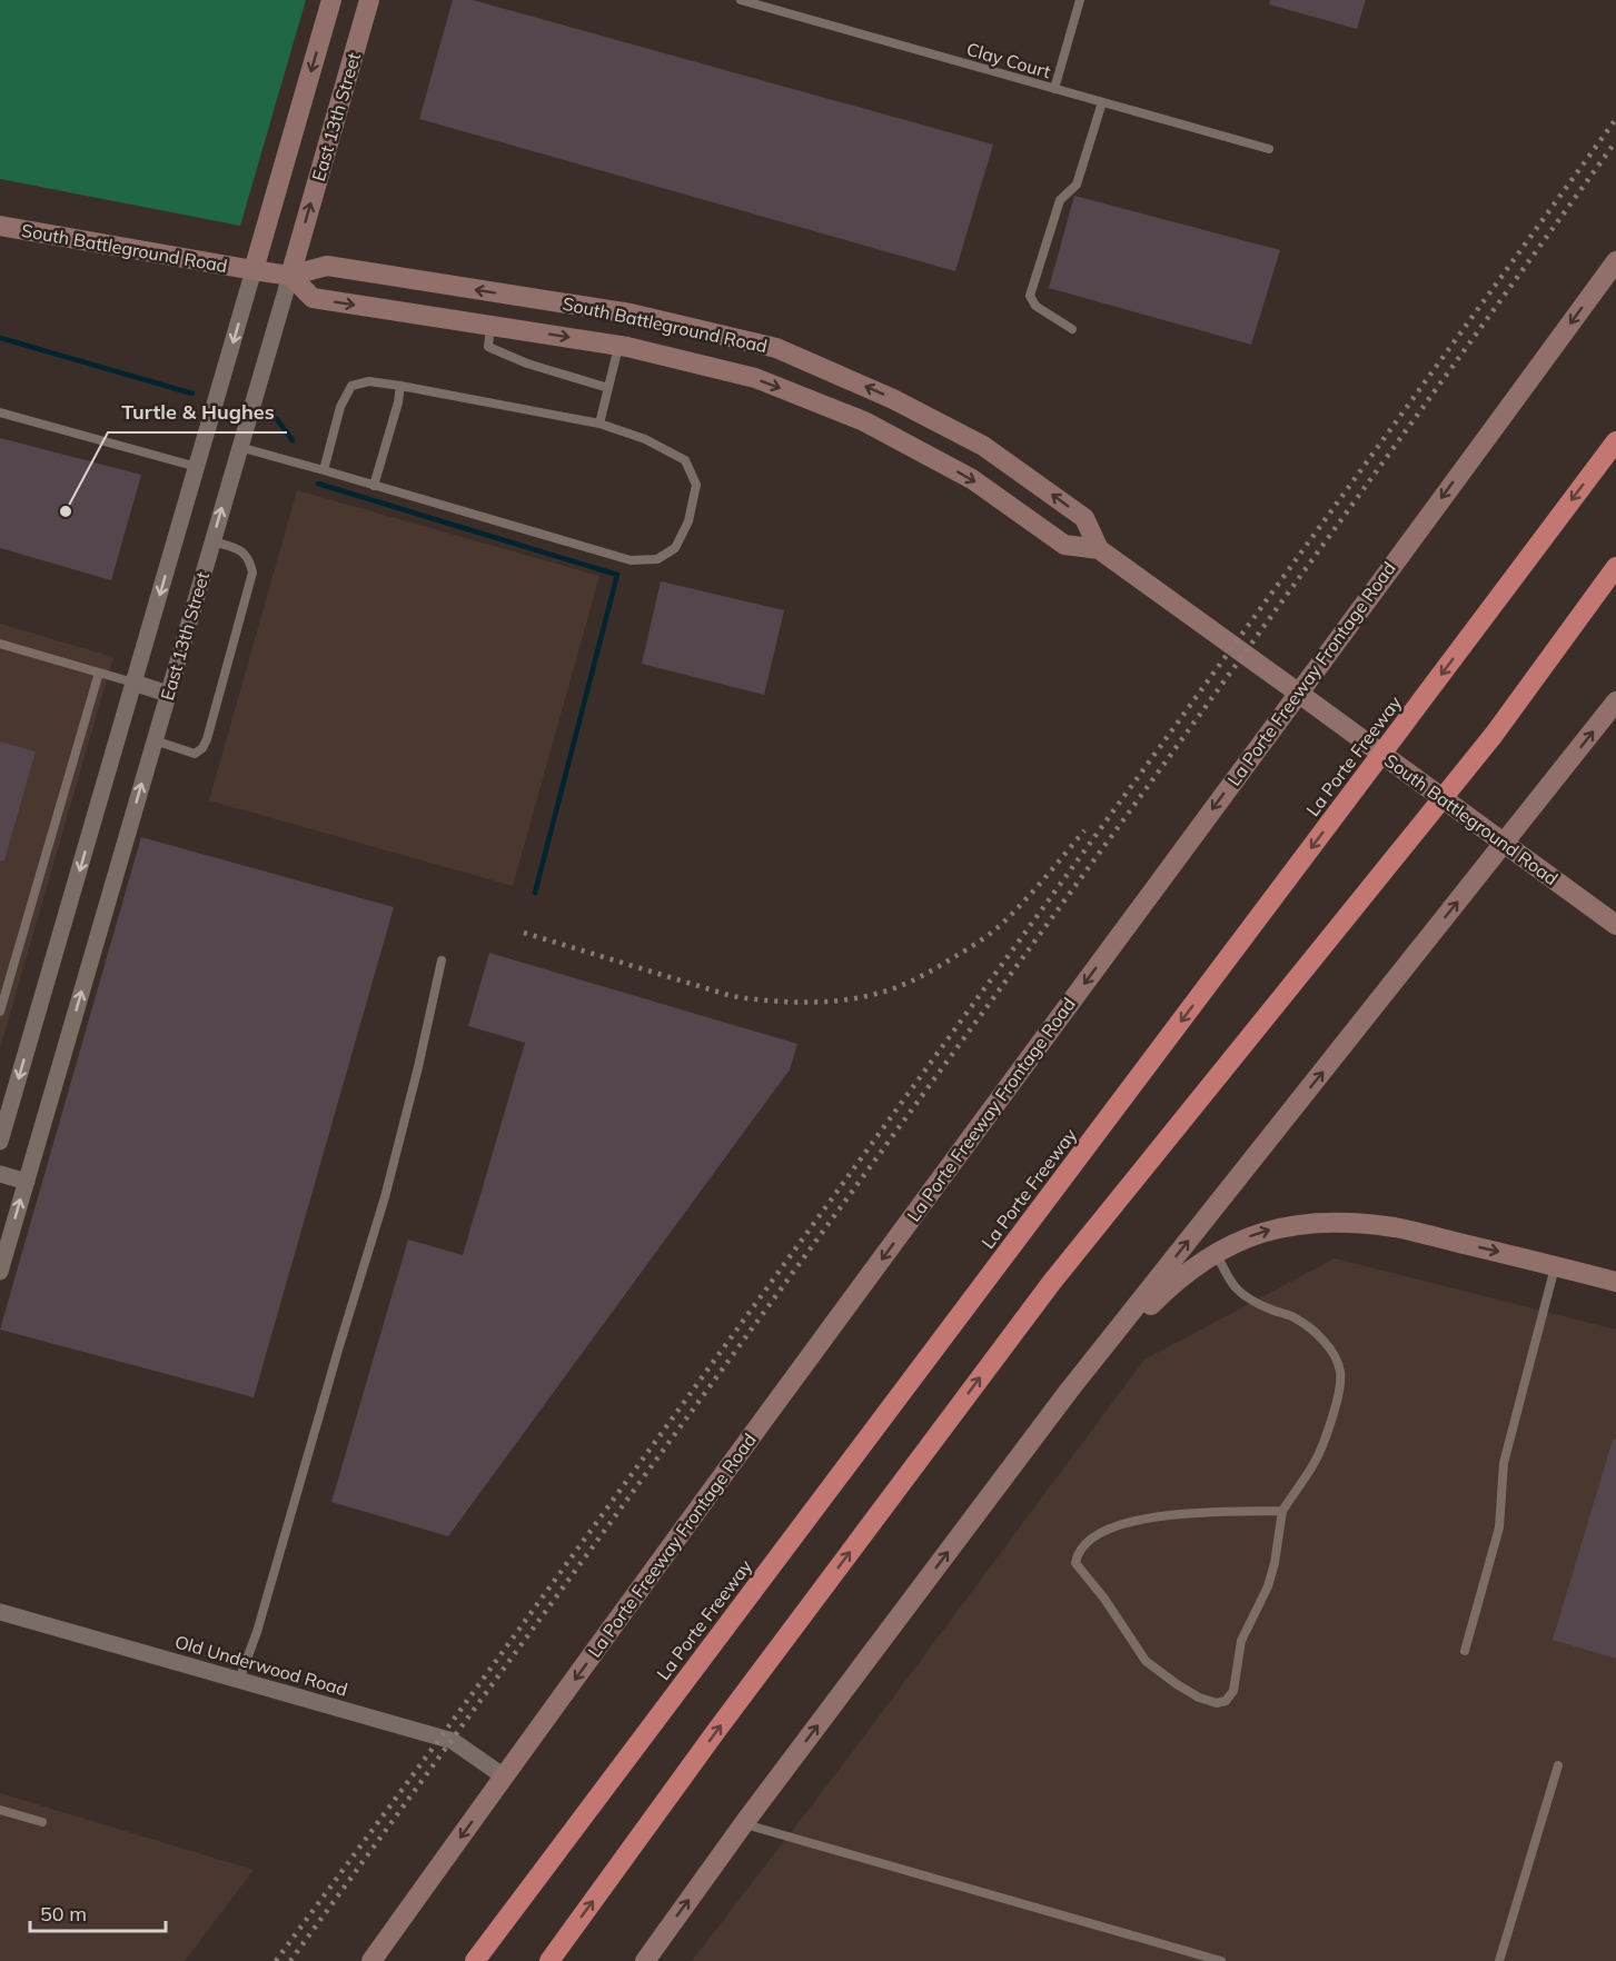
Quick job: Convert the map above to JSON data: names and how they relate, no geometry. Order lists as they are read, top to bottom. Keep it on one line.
{"streets":{"highway":["La Porte Freeway"],"main road":["East 13th Street","South Battleground Road","La Porte Freeway Frontage Road"],"street":["Old Underwood Road"],"lane":["Clay Court"]},"crossings":[["East 13th Street","South Battleground Road"],["South Battleground Road","La Porte Freeway Frontage Road"],["La Porte Freeway Frontage Road","Old Underwood Road"]],"one_way":["La Porte Freeway Frontage Road"],"places":["Turtle & Hughes"],"scale_bar":"50 m"}
